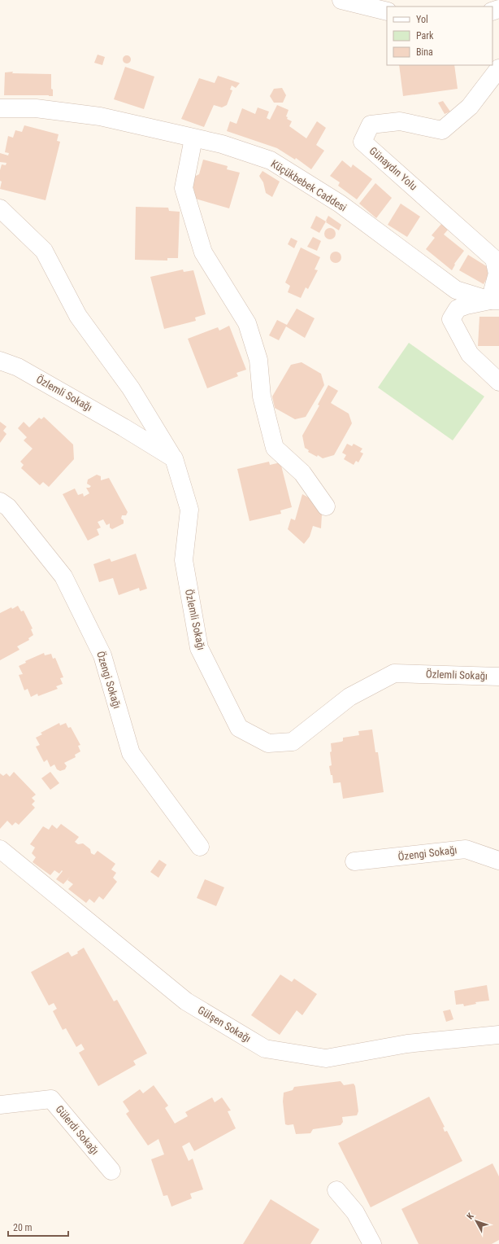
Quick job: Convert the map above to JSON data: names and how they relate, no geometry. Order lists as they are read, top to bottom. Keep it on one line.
{"streets":{"street":["Günaydın Yolu","Küçükbebek Caddesi","Özlemli Sokağı","Özengi Sokağı","Gülşen Sokağı","Gülerdi Sokağı"]},"crossings":[["Günaydın Yolu","Küçükbebek Caddesi"]],"legend":["Yol","Park","Bina"],"scale_bar":"20 m","north":"top left"}
